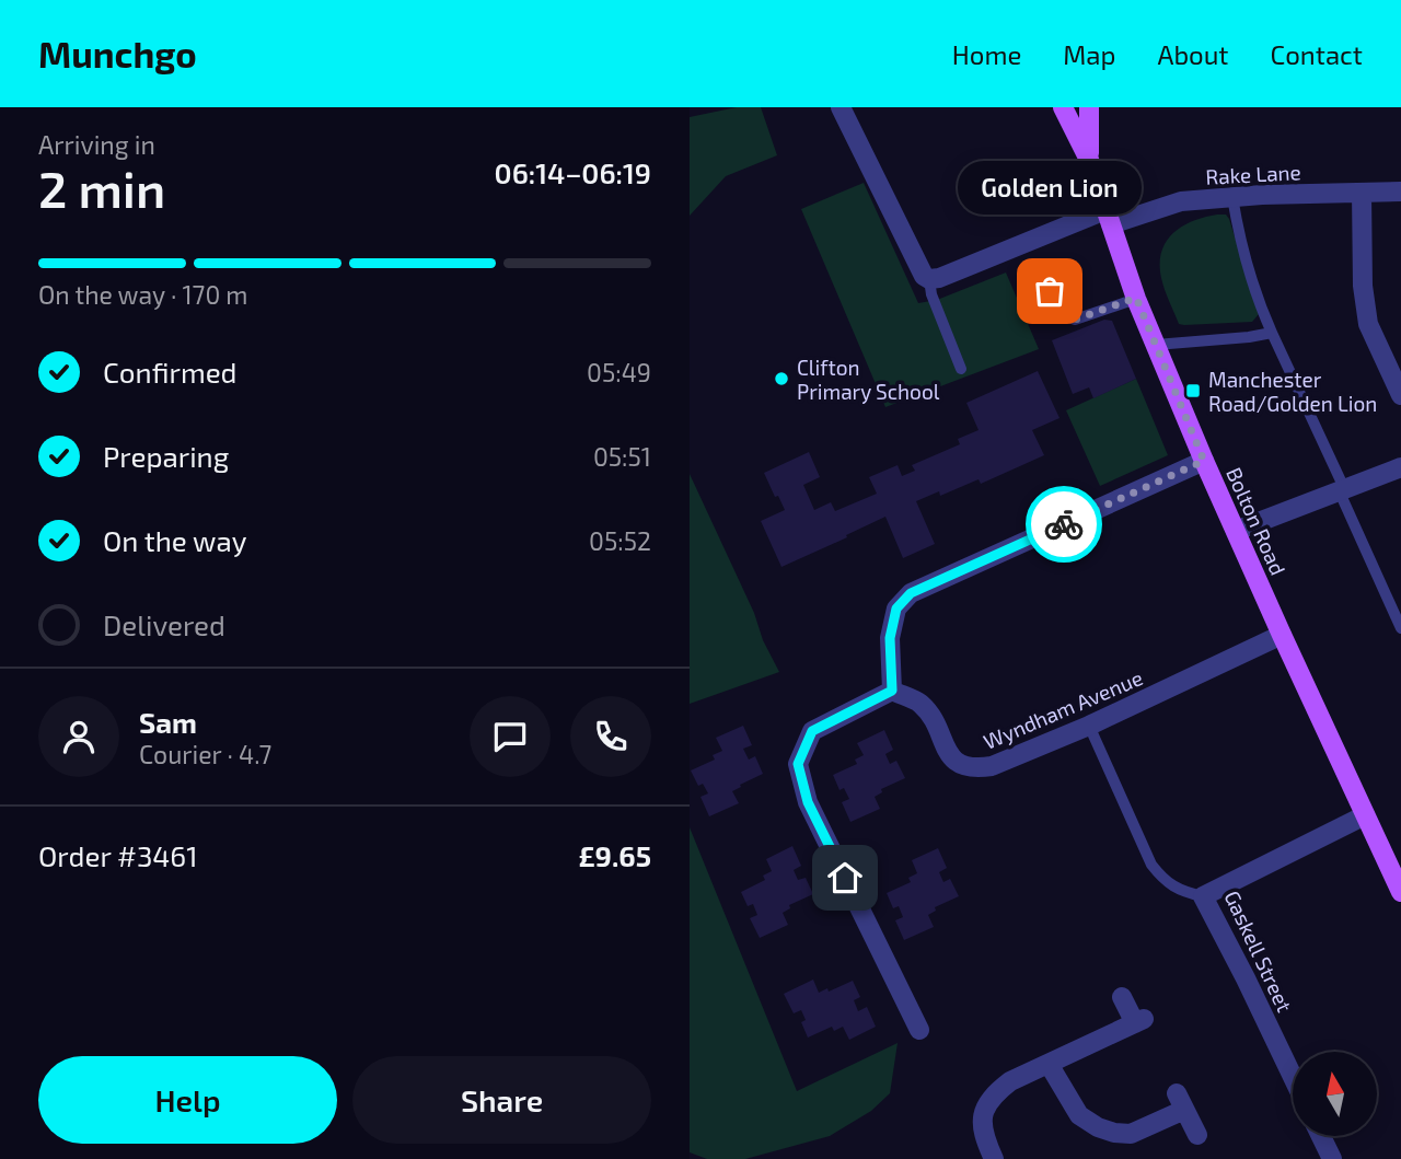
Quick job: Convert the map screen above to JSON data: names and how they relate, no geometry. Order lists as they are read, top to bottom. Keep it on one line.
{"streets":{"main road":["Bolton Road"],"street":["Rake Lane","Wyndham Avenue","Gaskell Street"]},"crossings":[["Rake Lane","Bolton Road"],["Bolton Road","Wyndham Avenue"],["Bolton Road","Gaskell Street"]],"places":{"other":["Golden Lion","Clifton Primary School"],"transit":["Manchester Road/Golden Lion"]},"north":"top","page":{"header":"Munchgo","nav":["Home","Map","About","Contact"],"heading":["2 min","Arriving in","06:14–06:19"],"panel":["Sam","Courier · 4.7","Order #3461","£9.65"],"bubble":"Golden Lion","bar":"On the way · 170 m","list":[["Confirmed","05:49"],["Preparing","05:51"],["On the way","05:52"],"Delivered"],"buttons":["Help","Share"]}}
